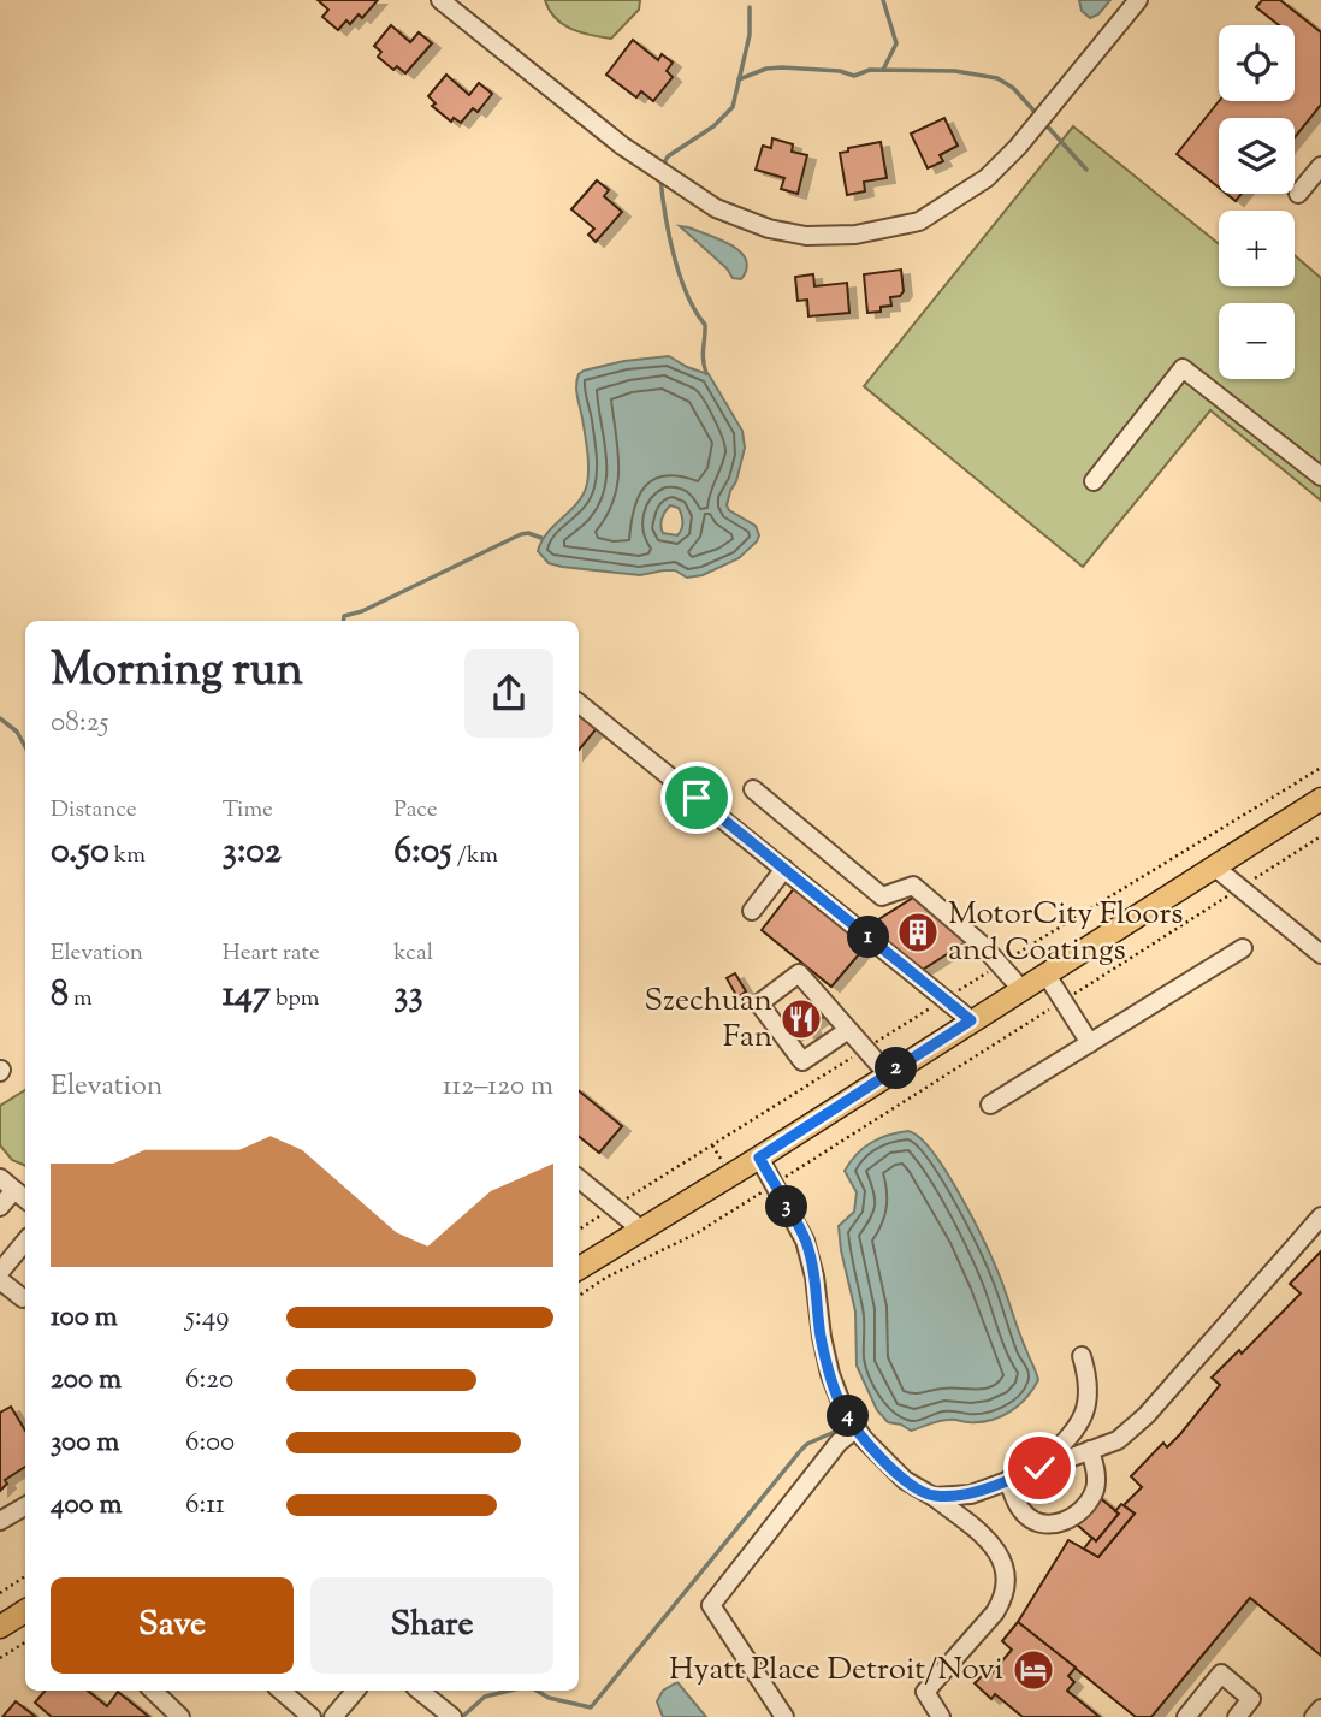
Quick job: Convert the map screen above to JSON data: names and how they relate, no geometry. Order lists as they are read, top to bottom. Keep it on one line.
{"places":{"building":["MotorCity Floors and Coatings"],"restaurant":["Szechuan Fan"],"hotel":["Hyatt Place Detroit/Novi"]},"page":{"map_buttons":["+","−"],"heading":["Morning run","08:25"],"stats":[["Distance","0.50 km"],["Time","3:02"],["Pace","6:05 /km"],["Elevation","8 m"],["Heart rate","147 bpm"],["kcal","33"]],"pins":["1","2","3","4"],"chart":["Elevation","112–120 m"],"list":[{"name":"100 m","note":"5:49"},{"name":"200 m","note":"6:20"},{"name":"300 m","note":"6:00"},{"name":"400 m","note":"6:11"}],"buttons":["Save","Share"]}}
